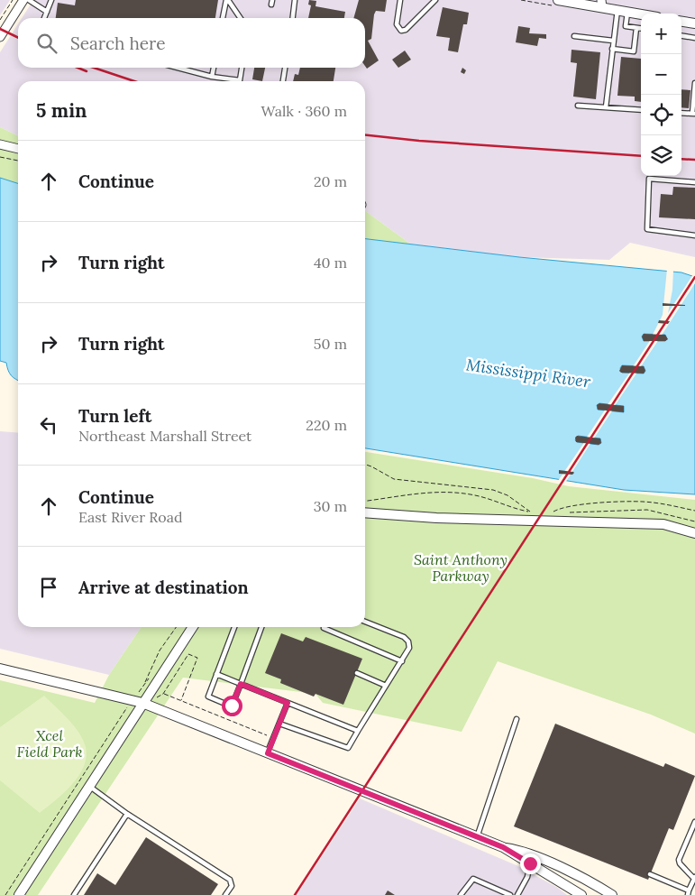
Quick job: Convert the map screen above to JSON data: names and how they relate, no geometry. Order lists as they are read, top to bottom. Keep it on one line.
{"water":["Mississippi River"],"parks":["Saint Anthony Parkway","Xcel Field Park"],"page":{"map_buttons":["+","−"],"search":"Search here","heading":["5 min","Walk · 360 m"],"list":[["Continue","20 m"],["Turn right","40 m"],["Turn right","50 m"],["Turn left","Northeast Marshall Street","220 m"],["Continue","East River Road","30 m"],"Arrive at destination"]}}
